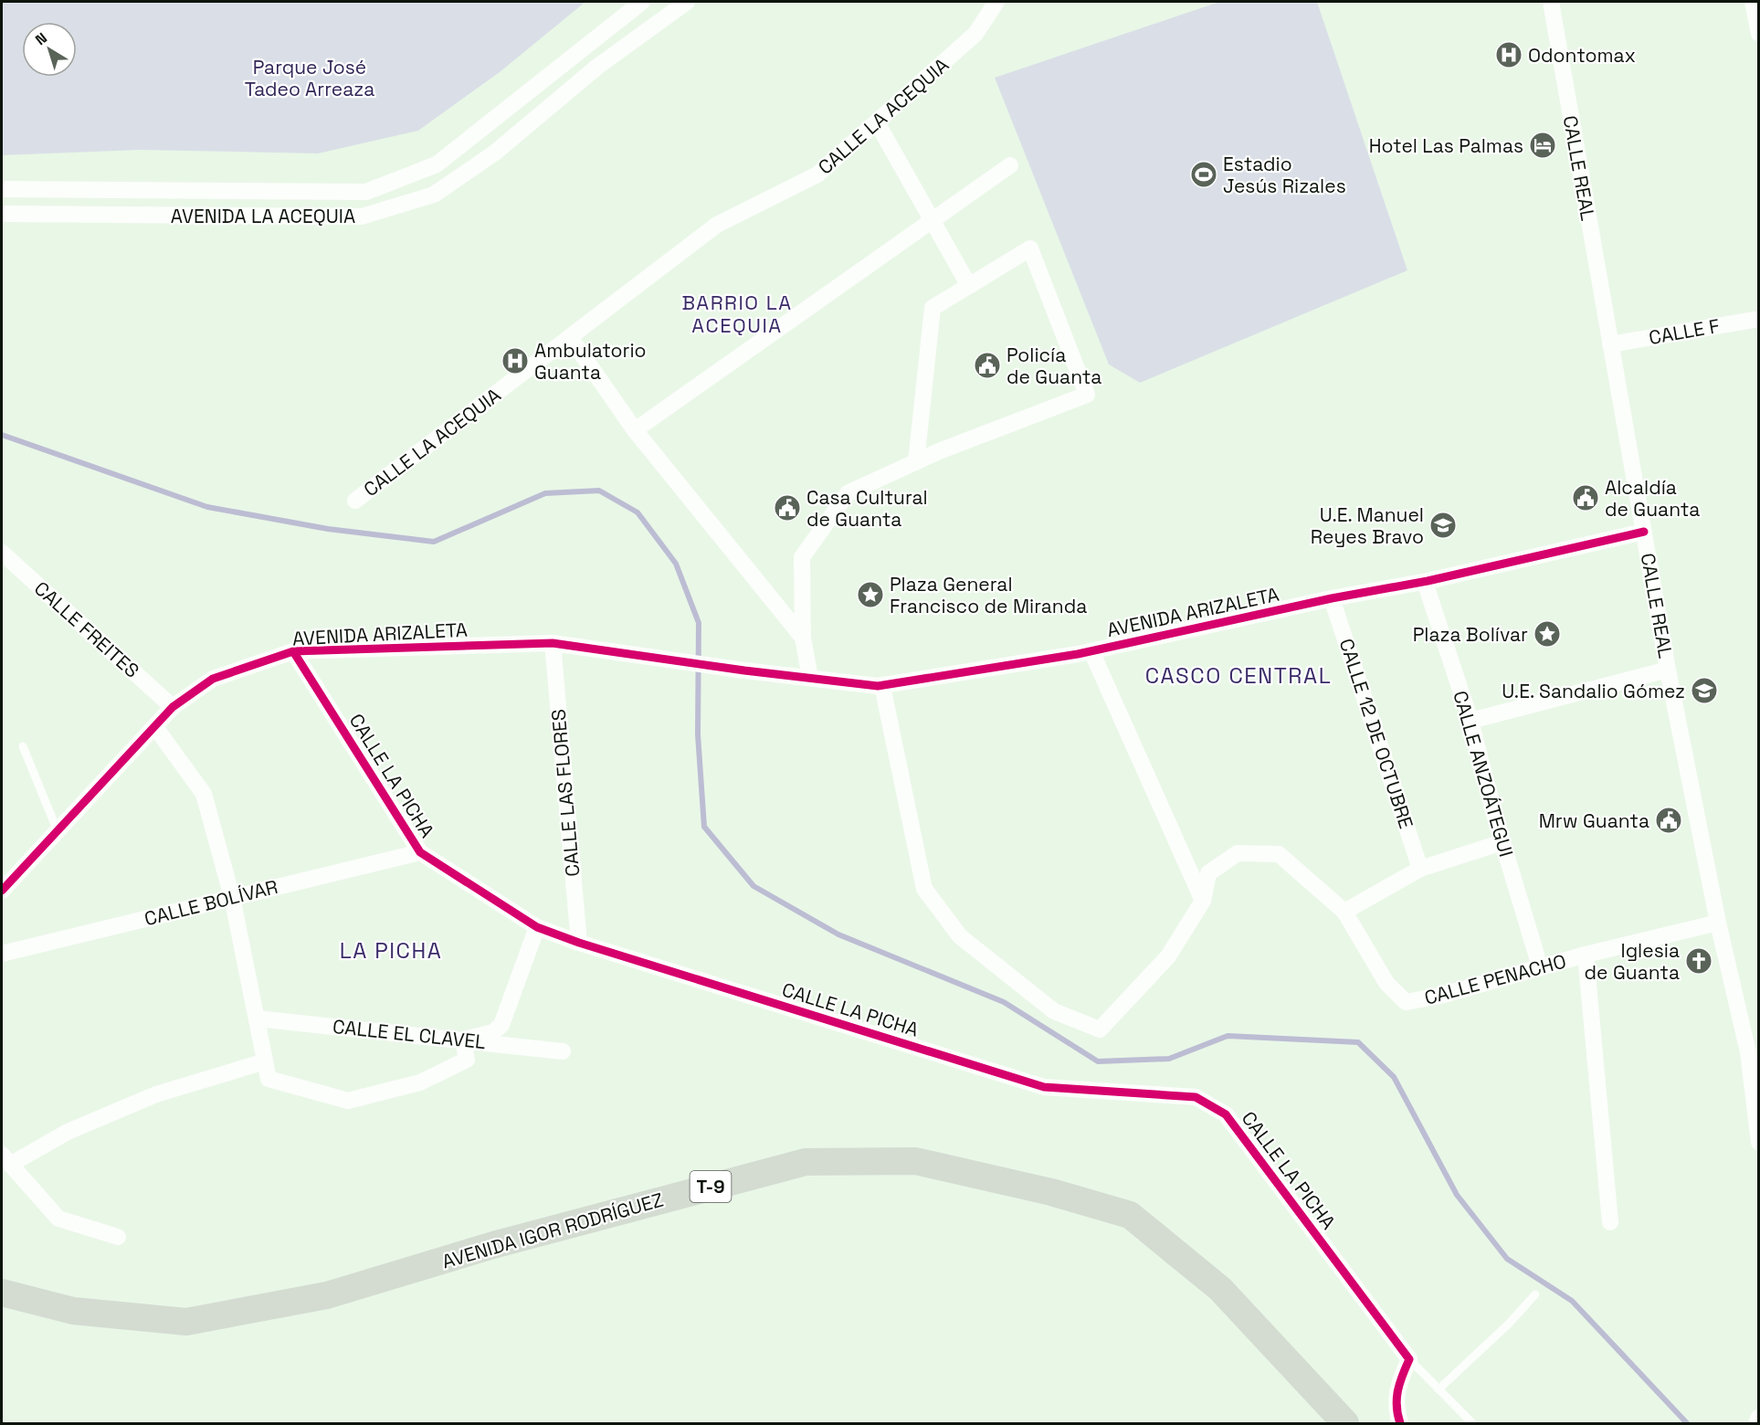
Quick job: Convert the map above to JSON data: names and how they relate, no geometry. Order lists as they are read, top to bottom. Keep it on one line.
{"streets":{"highway":["T-9","AVENIDA IGOR RODRÍGUEZ"],"street":["CALLE LA ACEQUIA","CALLE REAL","AVENIDA LA ACEQUIA","CALLE F","AVENIDA ARIZALETA","CALLE FREITES","CALLE 12 DE OCTUBRE","CALLE ANZOÁTEGUI","CALLE LA PICHA","CALLE LAS FLORES","CALLE BOLÍVAR","CALLE PENACHO","CALLE EL CLAVEL"]},"crossings":[["CALLE REAL","CALLE F"],["CALLE REAL","AVENIDA ARIZALETA"],["CALLE REAL","CALLE PENACHO"],["AVENIDA ARIZALETA","CALLE FREITES"],["AVENIDA ARIZALETA","CALLE 12 DE OCTUBRE"],["AVENIDA ARIZALETA","CALLE ANZOÁTEGUI"],["AVENIDA ARIZALETA","CALLE LA PICHA"],["AVENIDA ARIZALETA","CALLE LAS FLORES"],["CALLE ANZOÁTEGUI","CALLE PENACHO"],["CALLE LA PICHA","CALLE LAS FLORES"],["CALLE LA PICHA","CALLE BOLÍVAR"]],"districts":["BARRIO LA ACEQUIA","CASCO CENTRAL","LA PICHA"],"parks":["Parque José Tadeo Arreaza"],"places":{"hospital":["Odontomax","Ambulatorio Guanta"],"hotel":["Hotel Las Palmas"],"sports":["Estadio Jesús Rizales"],"public building":["Policía de Guanta","Alcaldía de Guanta","Casa Cultural de Guanta","Mrw Guanta"],"school or university":["U.E. Manuel Reyes Bravo","U.E. Sandalio Gómez"],"place":["Plaza General Francisco de Miranda","Plaza Bolívar"],"church":["Iglesia de Guanta"]},"north":"top left"}
